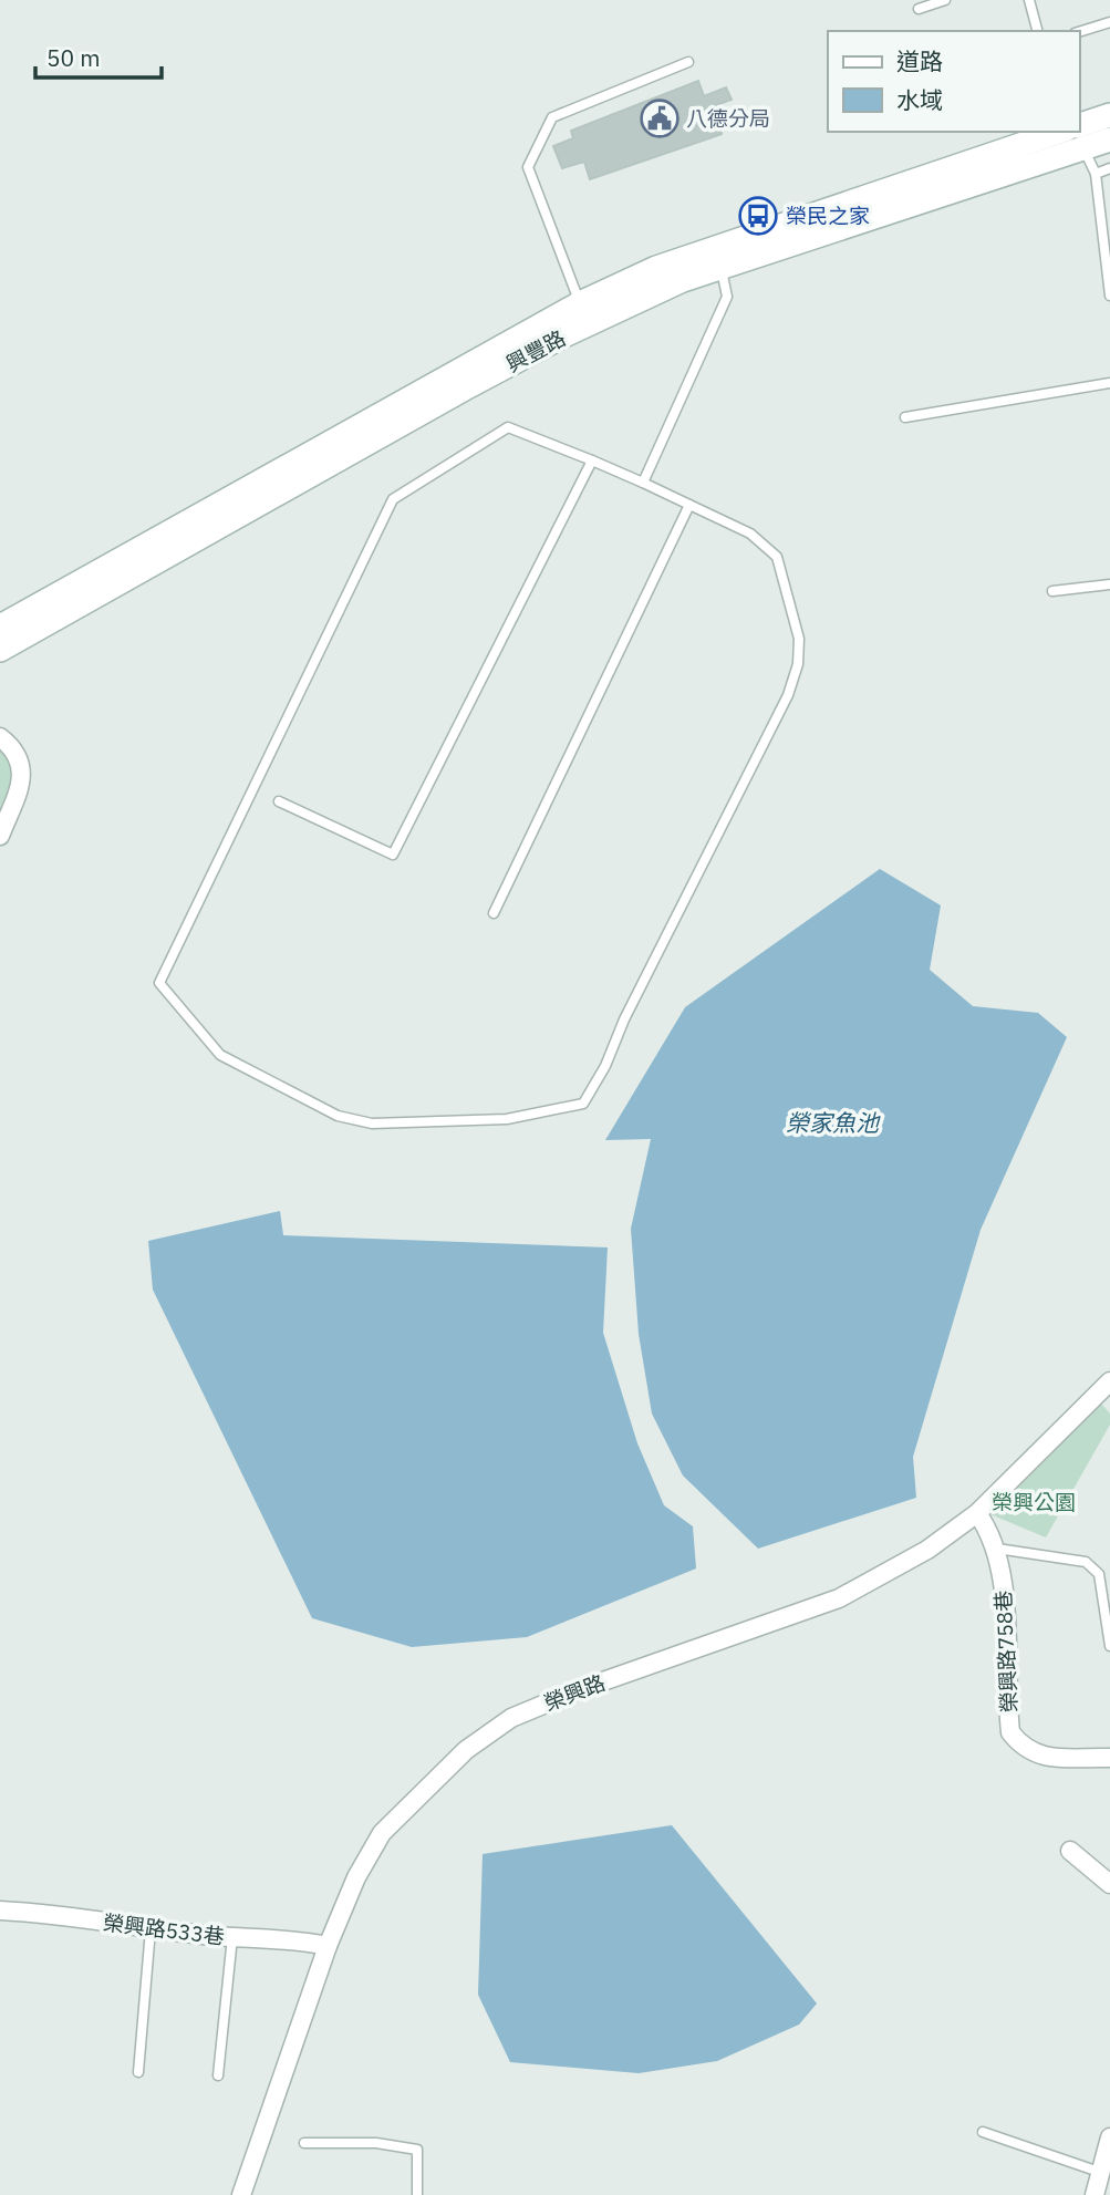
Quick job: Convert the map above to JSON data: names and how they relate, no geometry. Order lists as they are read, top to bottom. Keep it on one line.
{"streets":{"main road":["興豐路"],"street":["榮興路758巷","榮興路","榮興路533巷"]},"crossings":[["榮興路758巷","榮興路"],["榮興路","榮興路533巷"]],"water":["榮家魚池"],"parks":["榮興公園"],"places":{"public building":["八德分局"],"bus stop":["榮民之家"]},"legend":["道路","水域"],"scale_bar":"50 m"}
